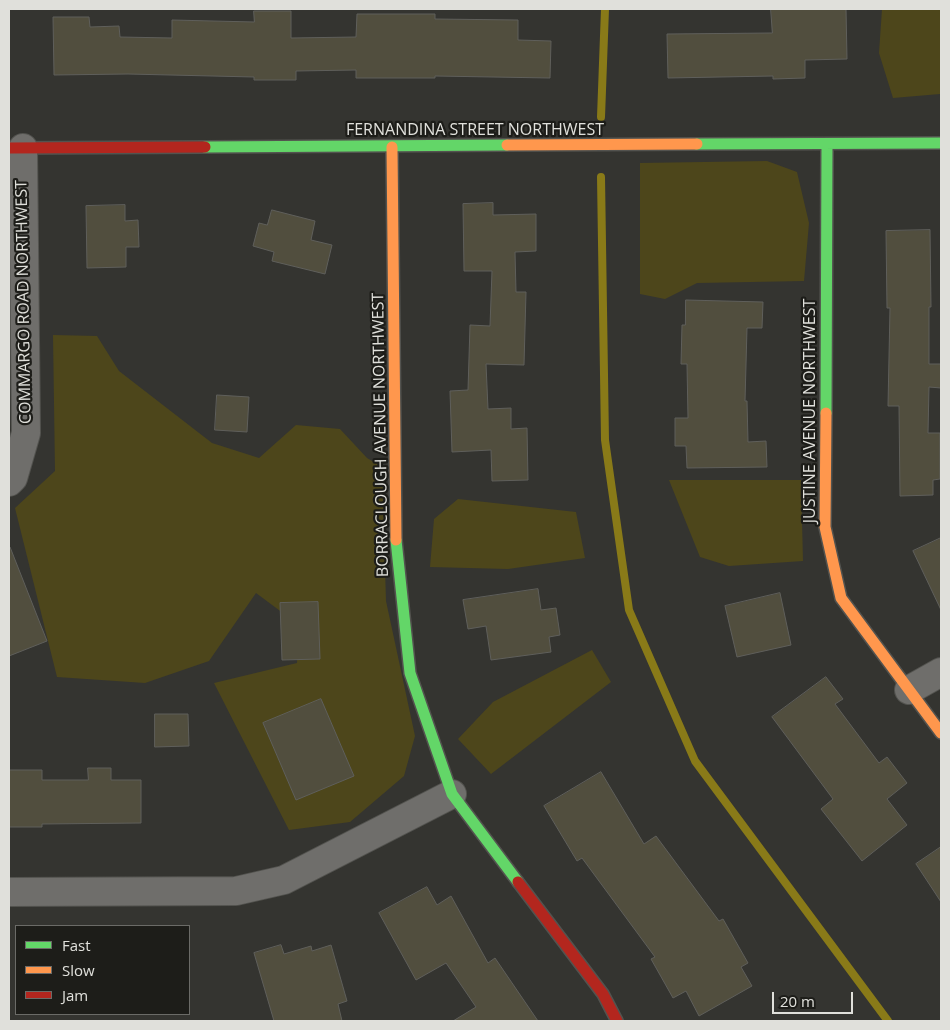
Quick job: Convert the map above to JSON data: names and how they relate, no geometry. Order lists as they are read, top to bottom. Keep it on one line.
{"streets":{"street":["FERNANDINA STREET NORTHWEST","COMMARGO ROAD NORTHWEST","JUSTINE AVENUE NORTHWEST","BORRACLOUGH AVENUE NORTHWEST"]},"crossings":[["FERNANDINA STREET NORTHWEST","COMMARGO ROAD NORTHWEST"],["FERNANDINA STREET NORTHWEST","JUSTINE AVENUE NORTHWEST"],["FERNANDINA STREET NORTHWEST","BORRACLOUGH AVENUE NORTHWEST"]],"legend":["Fast","Slow","Jam"],"scale_bar":"20 m"}
